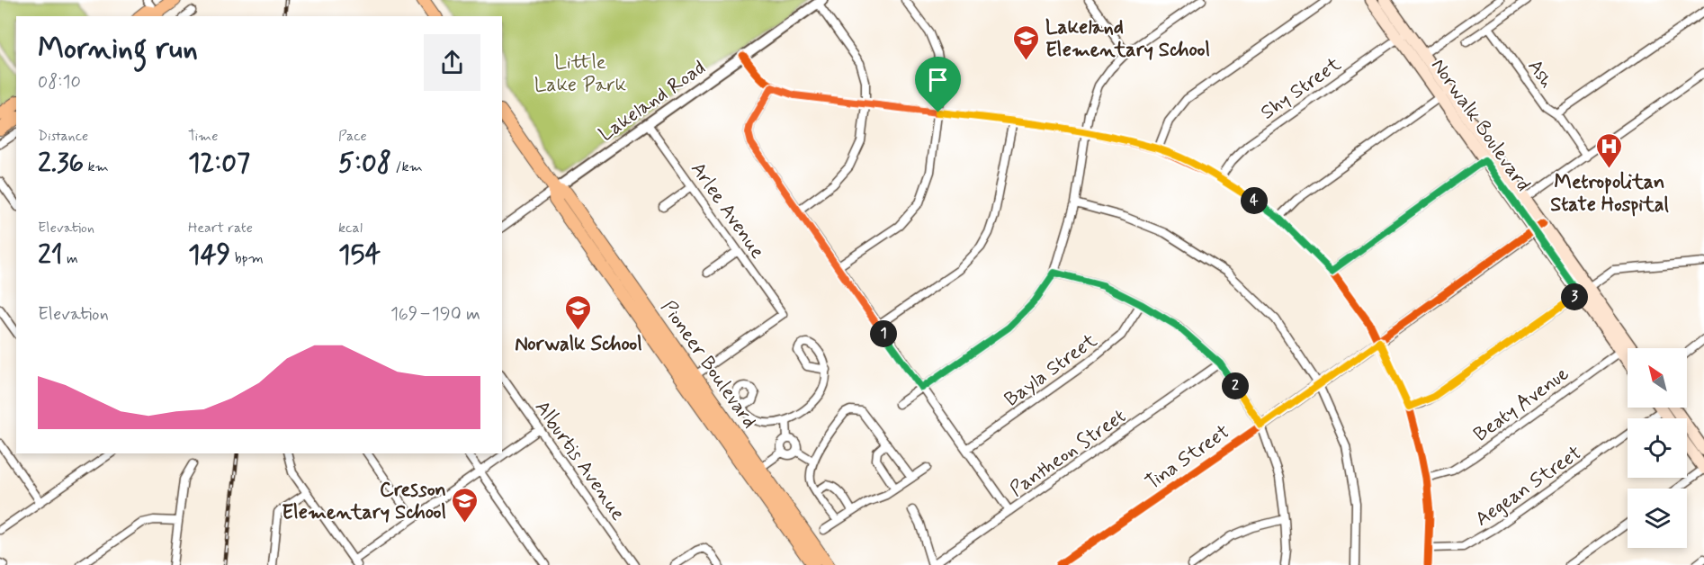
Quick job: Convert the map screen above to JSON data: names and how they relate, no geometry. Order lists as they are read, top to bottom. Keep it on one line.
{"streets":{"main road":["Norwalk Boulevard","Pioneer Boulevard"],"street":["Ash","Shy Street","Lakeland Road","Arlee Avenue","Bayla Street","Beaty Avenue","Pantheon Street","Tina Street","Alburtis Avenue","Aegean Street"]},"crossings":[["Shy Street","Norwalk Boulevard"],["Lakeland Road","Arlee Avenue"],["Lakeland Road","Pioneer Boulevard"],["Norwalk Boulevard","Beaty Avenue"],["Norwalk Boulevard","Tina Street"],["Arlee Avenue","Pioneer Boulevard"]],"parks":["Little Lake Park"],"places":{"school or university":["Lakeland Elementary School","Norwalk School","Cresson Elementary School"],"hospital":["Metropolitan State Hospital"]},"north":"top left","page":{"heading":["Morning run","08:10"],"stats":[["Distance","2.36 km"],["Time","12:07"],["Pace","5:08 /km"],["Elevation","21 m"],["Heart rate","149 bpm"],["kcal","154"]],"pins":["4","3","1","2"],"chart":["Elevation","169–190 m"]}}
